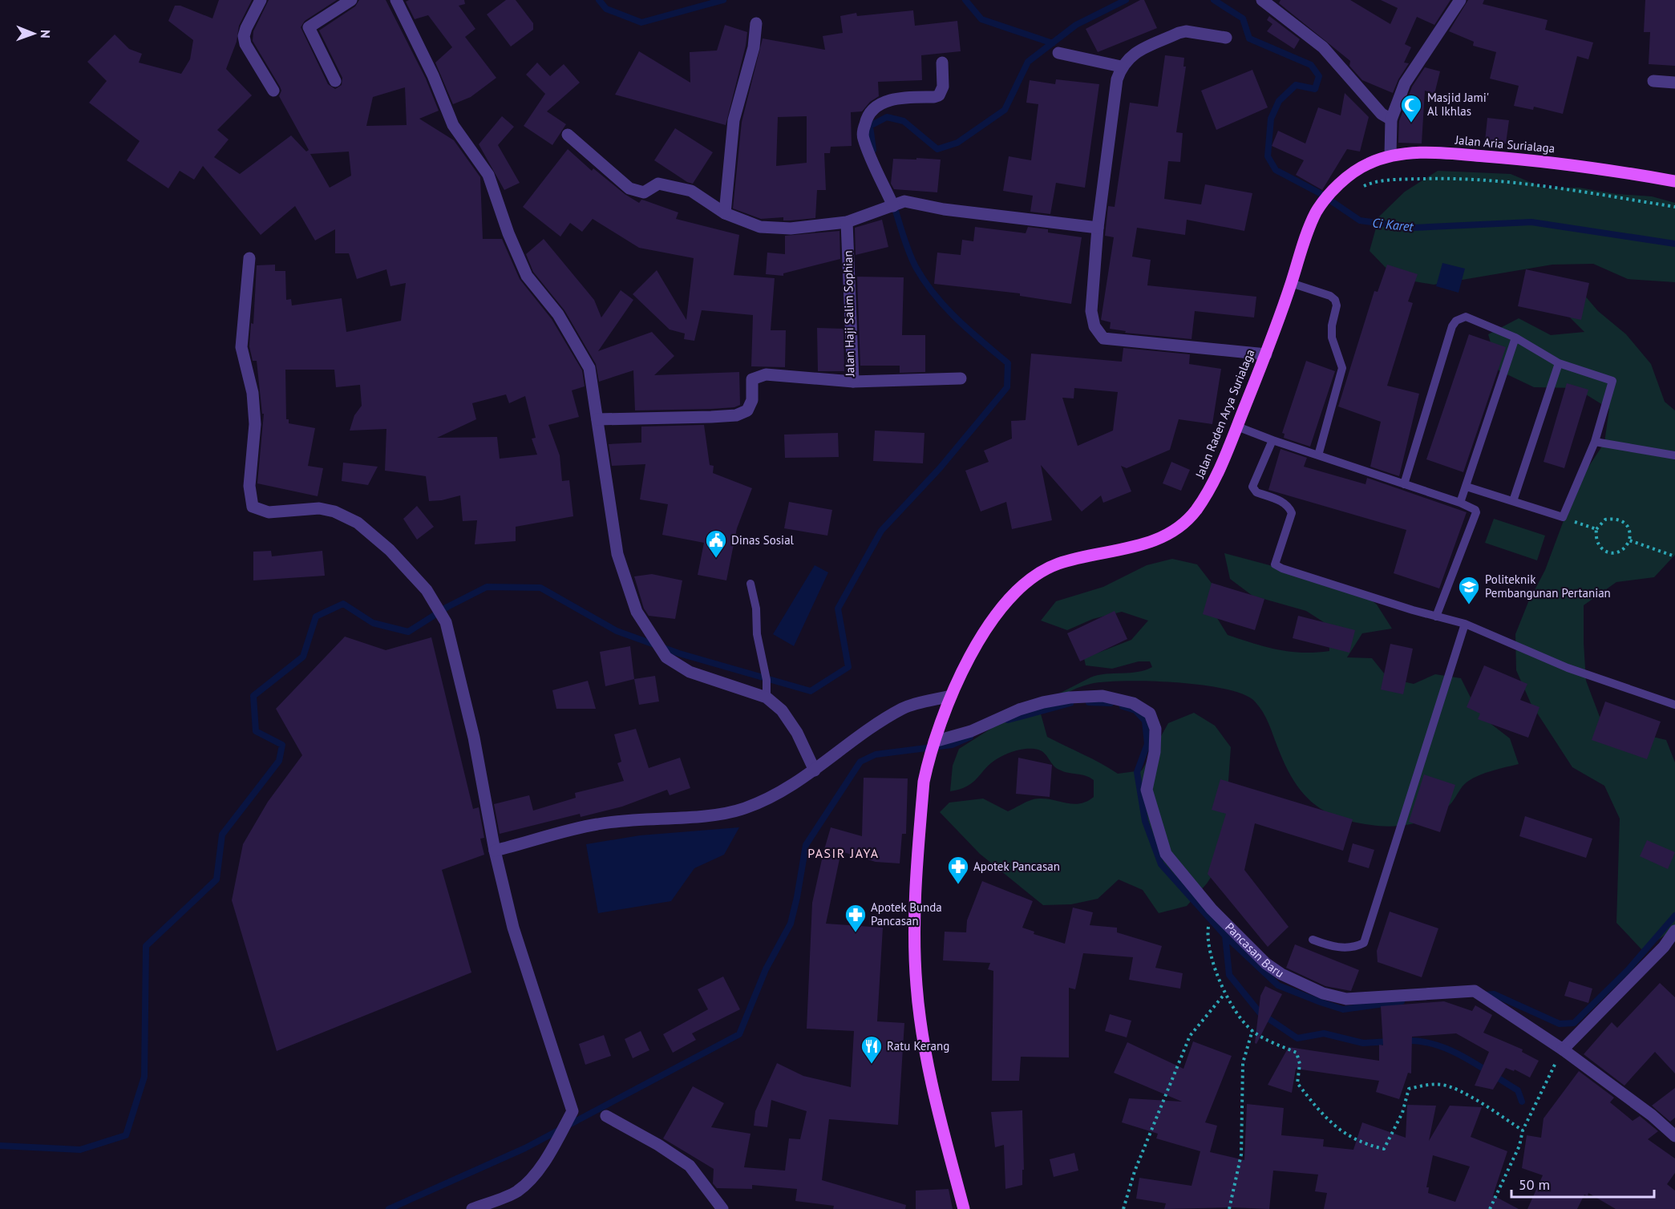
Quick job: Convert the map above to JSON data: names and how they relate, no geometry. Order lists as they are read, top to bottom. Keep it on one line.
{"streets":{"main road":["Jalan Aria Surialaga","Jalan Raden Arya Surialaga"],"street":["Jalan Haji Salim Sophian","Pancasan Baru"]},"crossings":[["Jalan Aria Surialaga","Jalan Raden Arya Surialaga"],["Jalan Raden Arya Surialaga","Pancasan Baru"]],"districts":["PASIR JAYA"],"water":["Ci Karet"],"places":{"mosque":["Masjid Jami' Al Ikhlas"],"public building":["Dinas Sosial"],"school or university":["Politeknik Pembangunan Pertanian"],"pharmacy":["Apotek Pancasan","Apotek Bunda Pancasan"],"restaurant":["Ratu Kerang"]},"scale_bar":"50 m","north":"right"}
